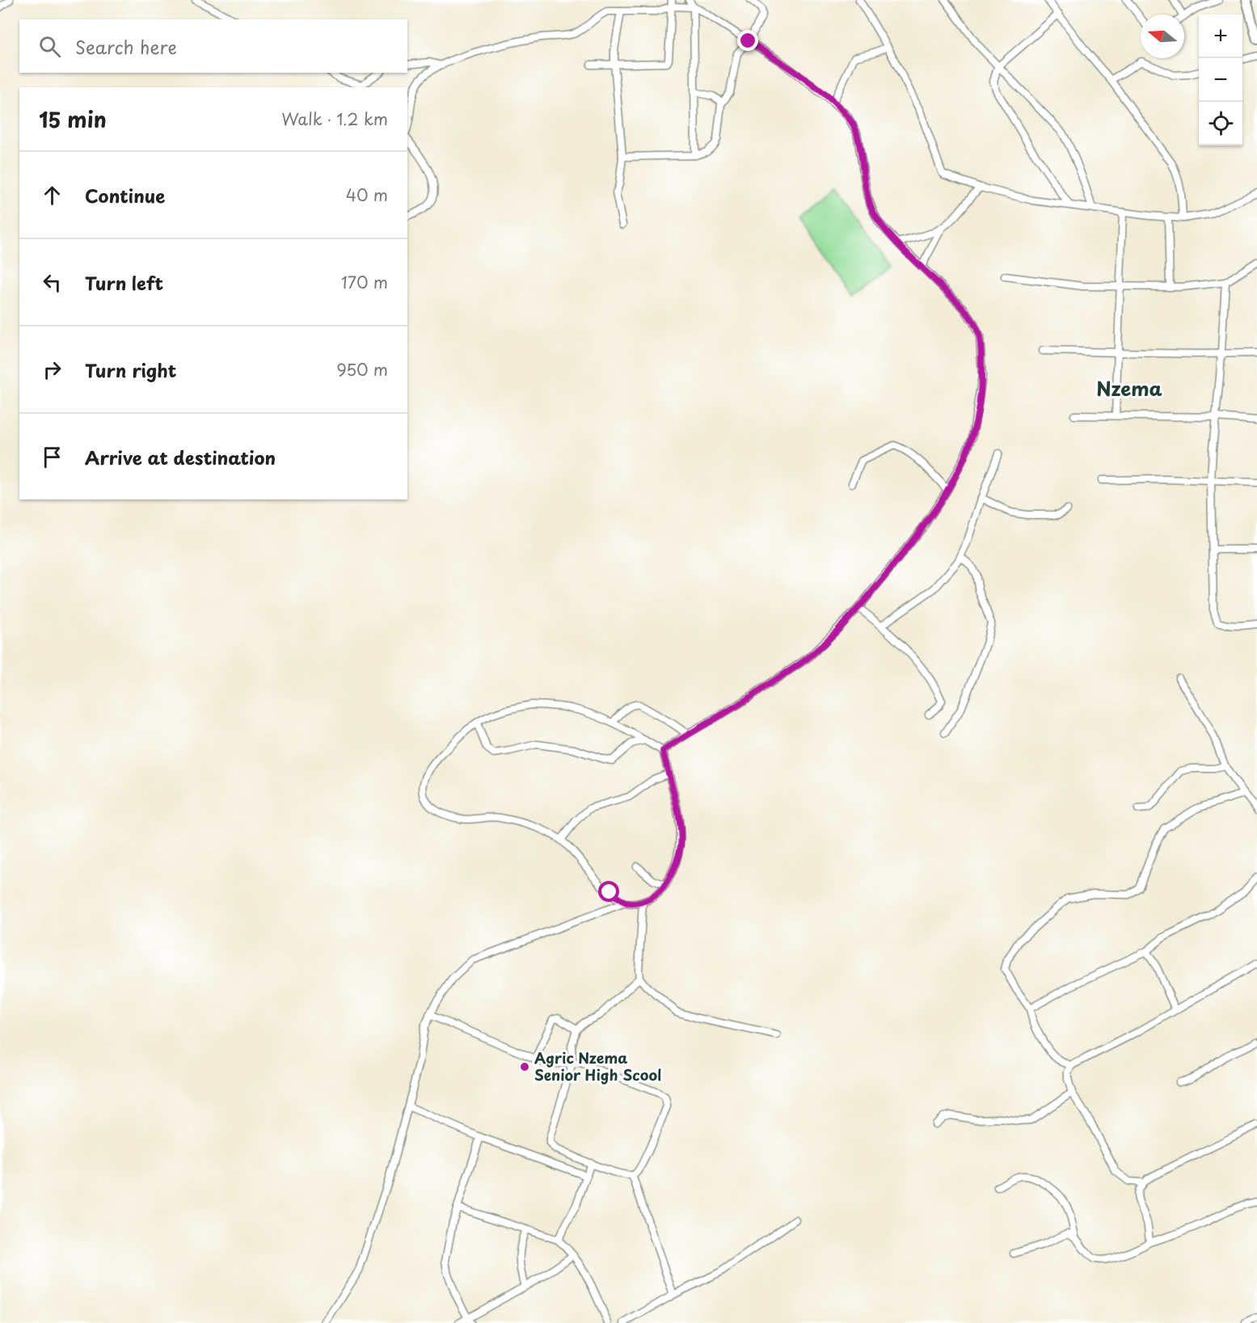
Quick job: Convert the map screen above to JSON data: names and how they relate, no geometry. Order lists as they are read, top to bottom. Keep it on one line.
{"districts":["Nzema"],"places":["Agric Nzema Senior High Scool"],"north":"left","page":{"map_buttons":["+","−"],"search":"Search here","heading":["15 min","Walk · 1.2 km"],"list":[["Continue","40 m"],["Turn left","170 m"],["Turn right","950 m"],"Arrive at destination"]}}
